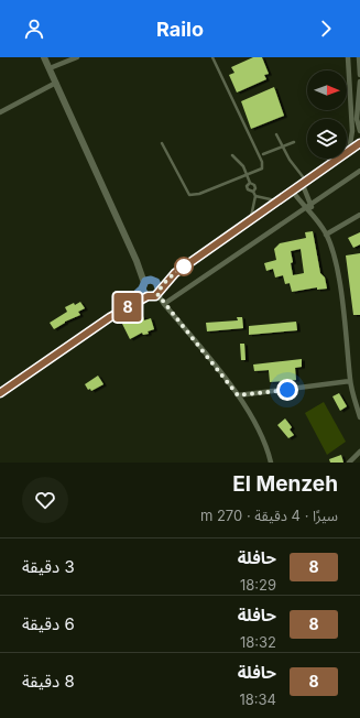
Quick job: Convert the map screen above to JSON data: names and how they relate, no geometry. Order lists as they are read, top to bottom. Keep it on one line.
{"lines":["bus line 8"],"north":"right","page":{"header":"Railo","on_map":"8","heading":["El Menzeh","سيرًا · 4 دقيقة · 270 m"],"list":[{"mark":"8","name":"حافلة","note":"18:29","value":"3 دقيقة"},{"mark":"8","name":"حافلة","note":"18:32","value":"6 دقيقة"},{"mark":"8","name":"حافلة","note":"18:34","value":"8 دقيقة"}]}}
